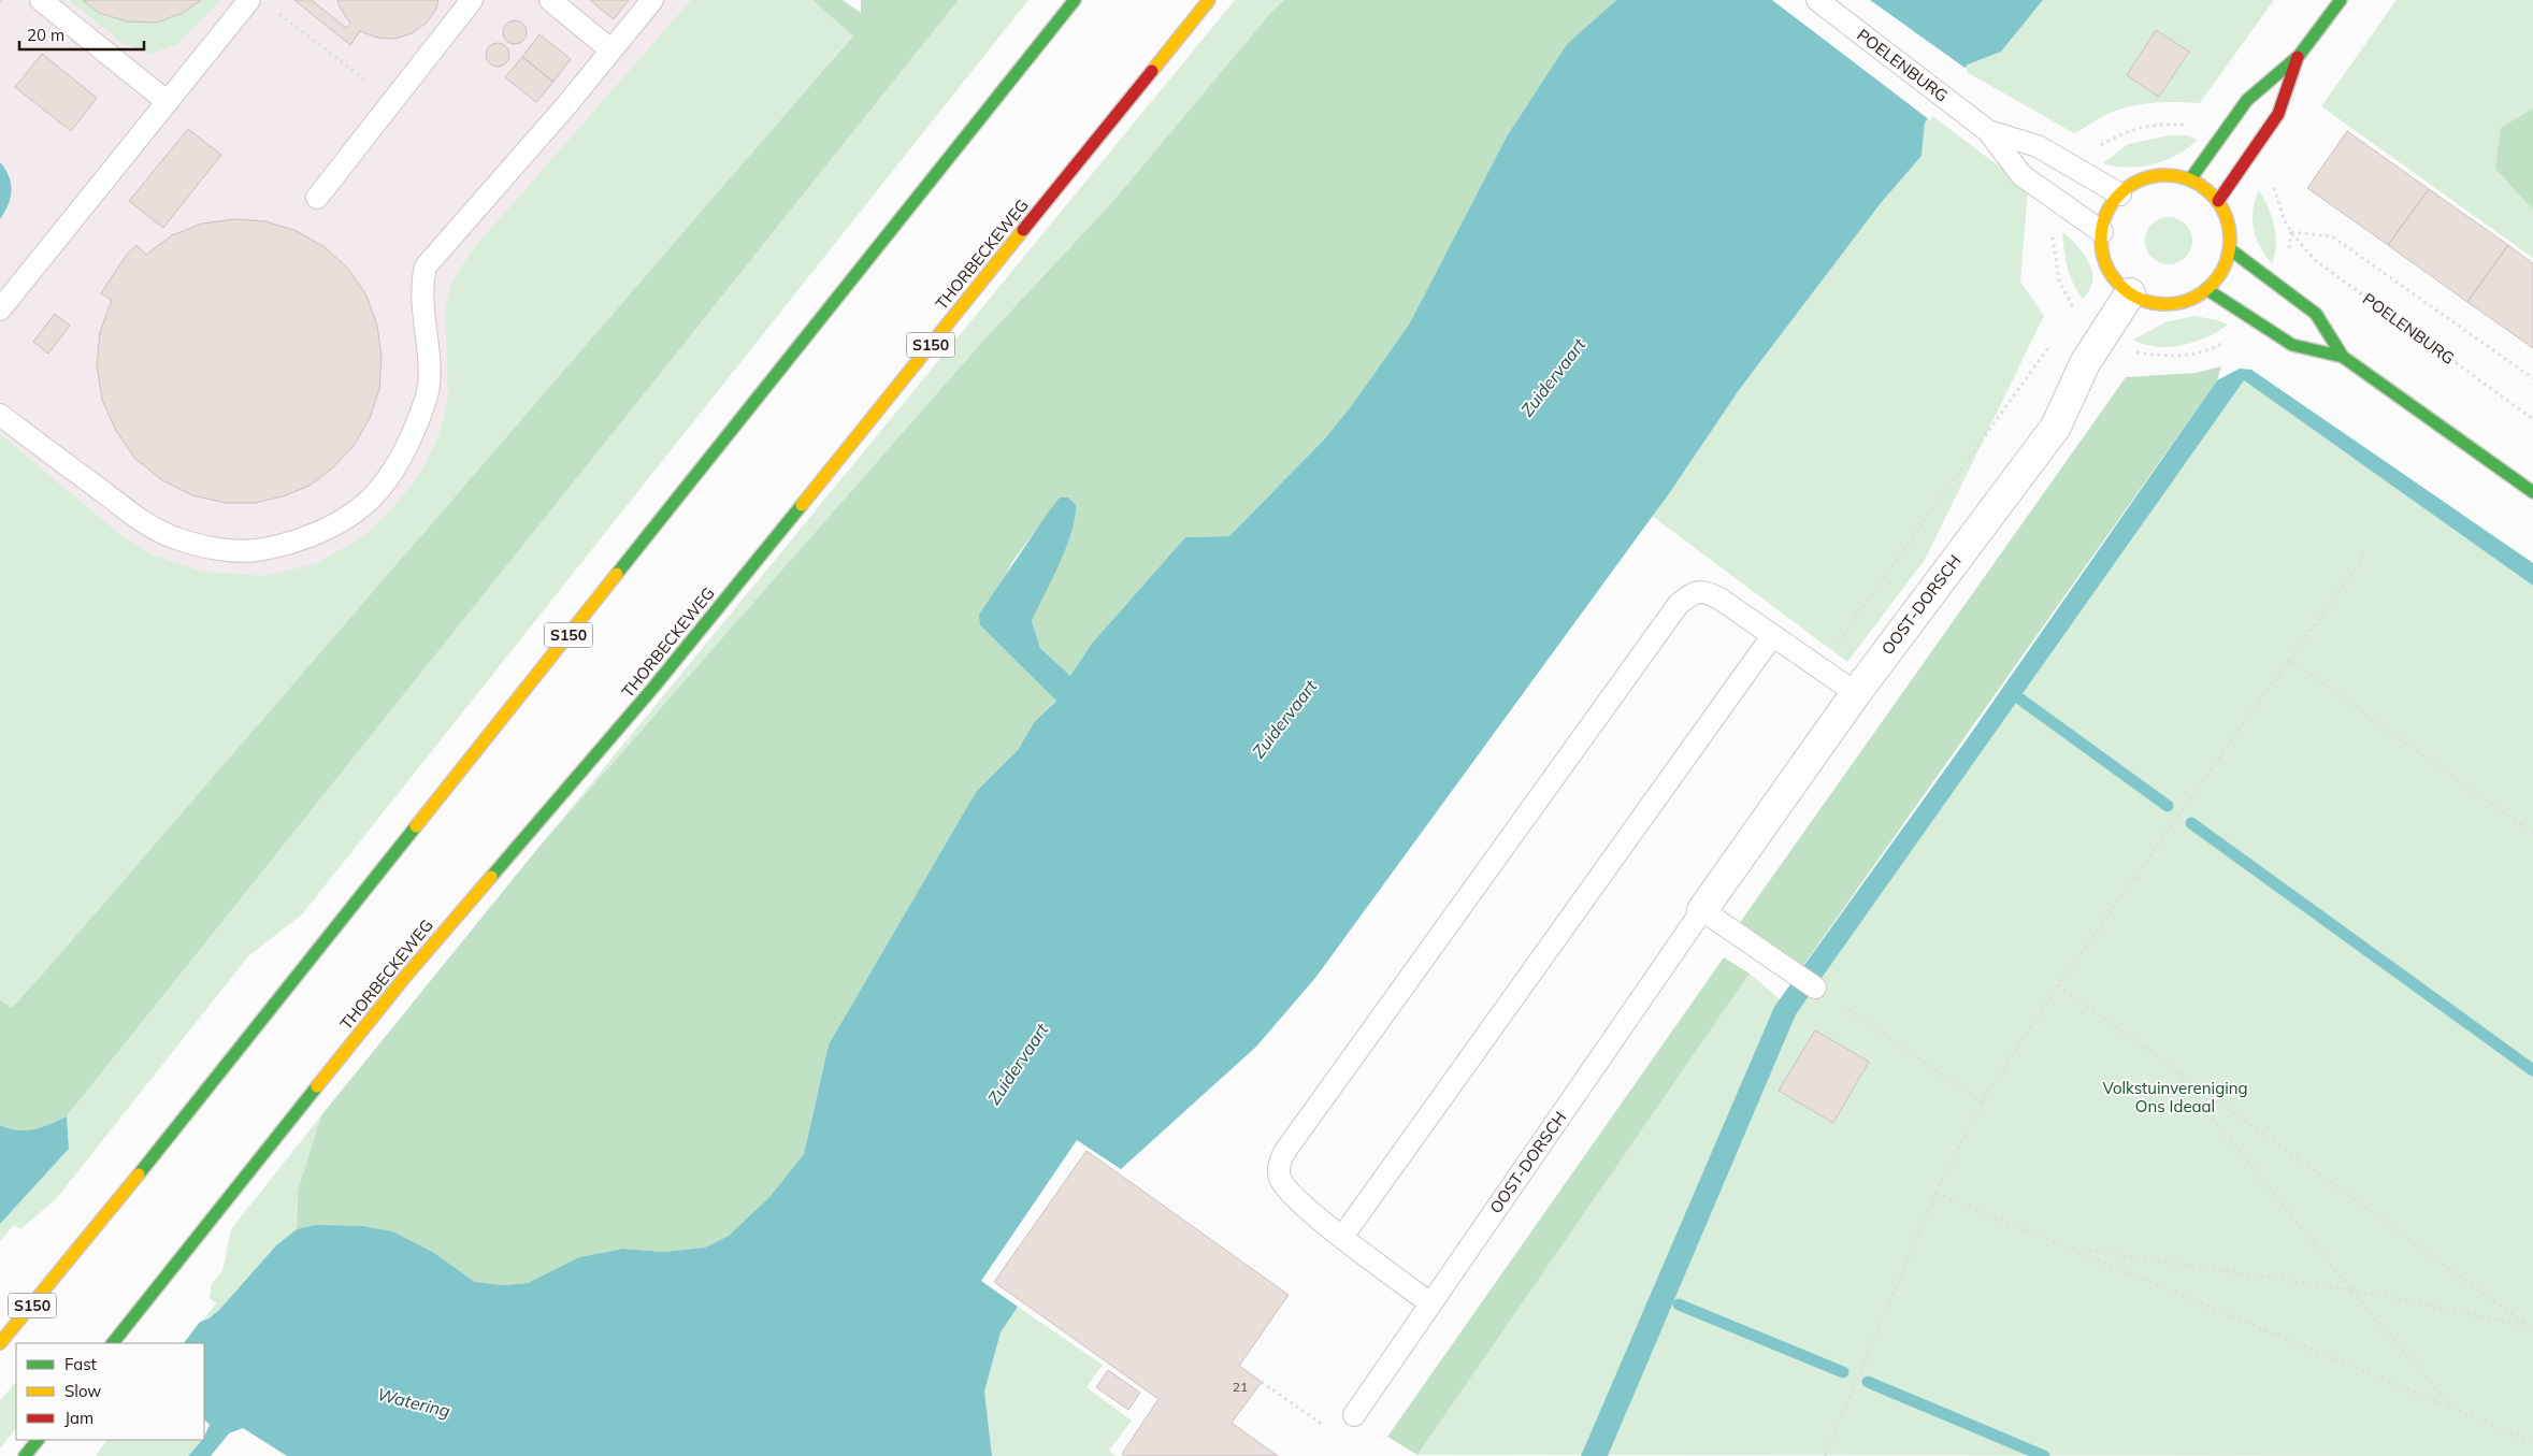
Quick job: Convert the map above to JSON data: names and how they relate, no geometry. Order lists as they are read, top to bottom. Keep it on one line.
{"streets":{"main road":["THORBECKEWEG","S150"],"street":["OOST-DORSCH"],"lane":["POELENBURG"]},"crossings":[["POELENBURG","OOST-DORSCH"]],"water":["Zuidervaart","Watering"],"parks":["Volkstuinvereniging Ons Ideaal"],"house_numbers":["21"],"legend":["Fast","Slow","Jam"],"scale_bar":"20 m"}
